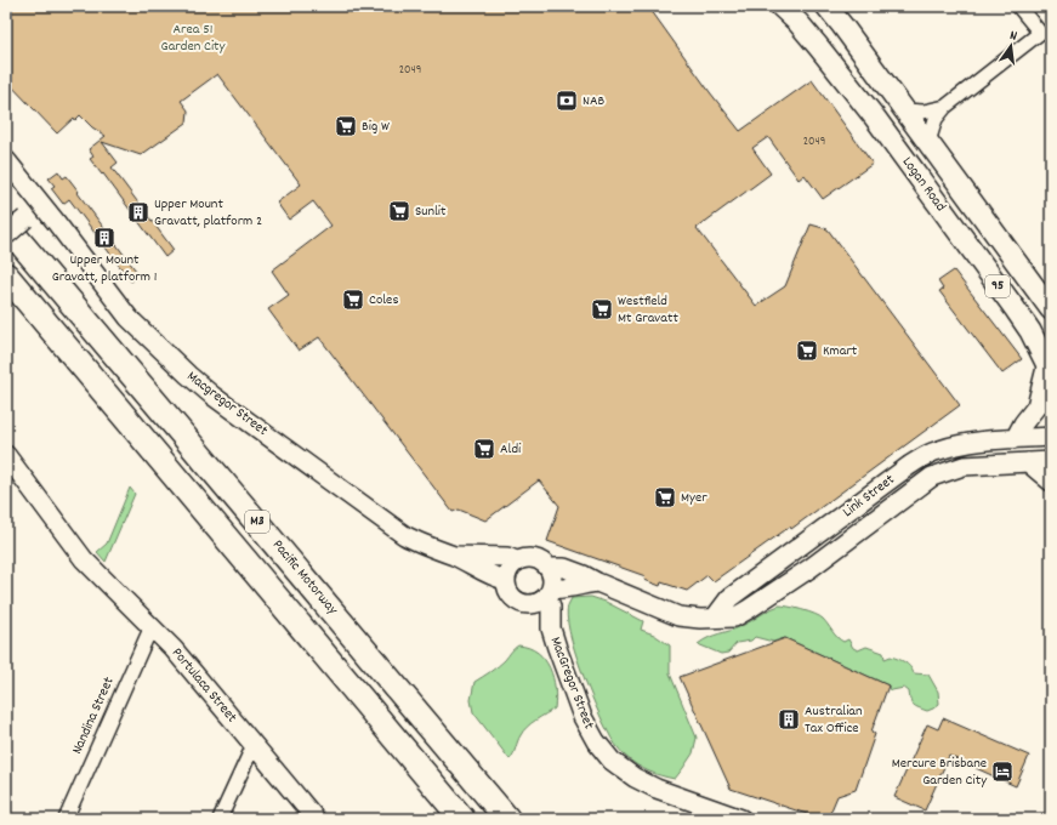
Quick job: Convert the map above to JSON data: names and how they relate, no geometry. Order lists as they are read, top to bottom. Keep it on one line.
{"streets":{"highway":["M3","Pacific Motorway"],"main road":["Logan Road","95"],"street":["Macgregor Street","Link Street","MacGregor Street","Portulaca Street","Nandina Street"]},"crossings":[["Macgregor Street","Link Street"],["Macgregor Street","MacGregor Street"],["Link Street","MacGregor Street"],["Portulaca Street","Nandina Street"]],"parks":["Area 51 Garden City"],"places":{"bank":["NAB"],"supermarket":["Big W","Sunlit","Coles","Westfield Mt Gravatt","Kmart","Aldi","Myer"],"building":["Upper Mount Gravatt, platform 2","Upper Mount Gravatt, platform 1","Australian Tax Office"],"hotel":["Mercure Brisbane Garden City"]},"house_numbers":["2049","2049"],"north":"top"}
